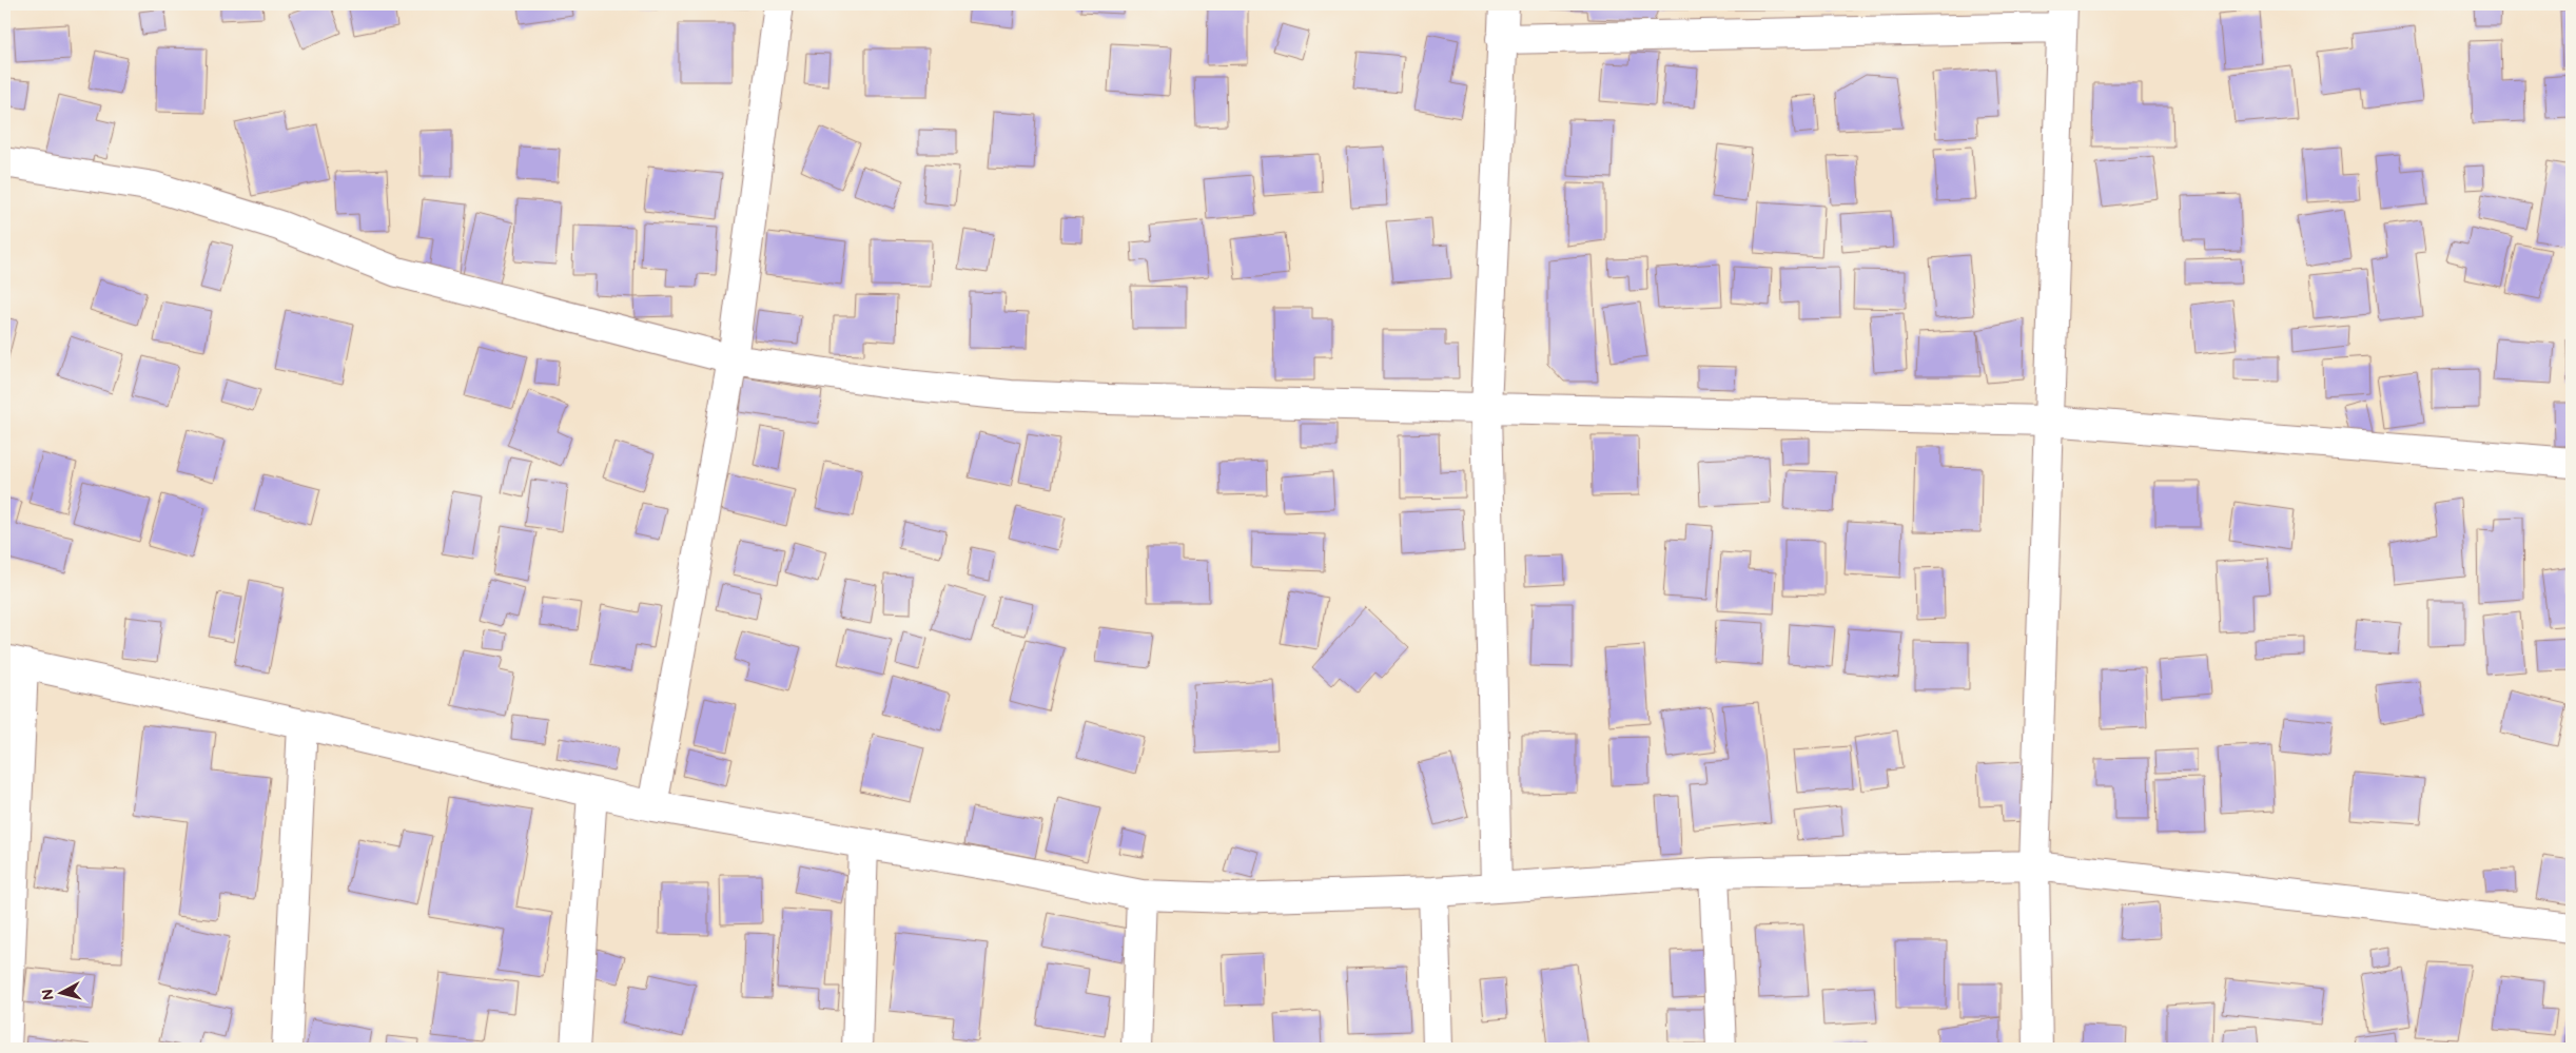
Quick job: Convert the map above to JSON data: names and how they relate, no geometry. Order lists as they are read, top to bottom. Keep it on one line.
{"north":"left"}
